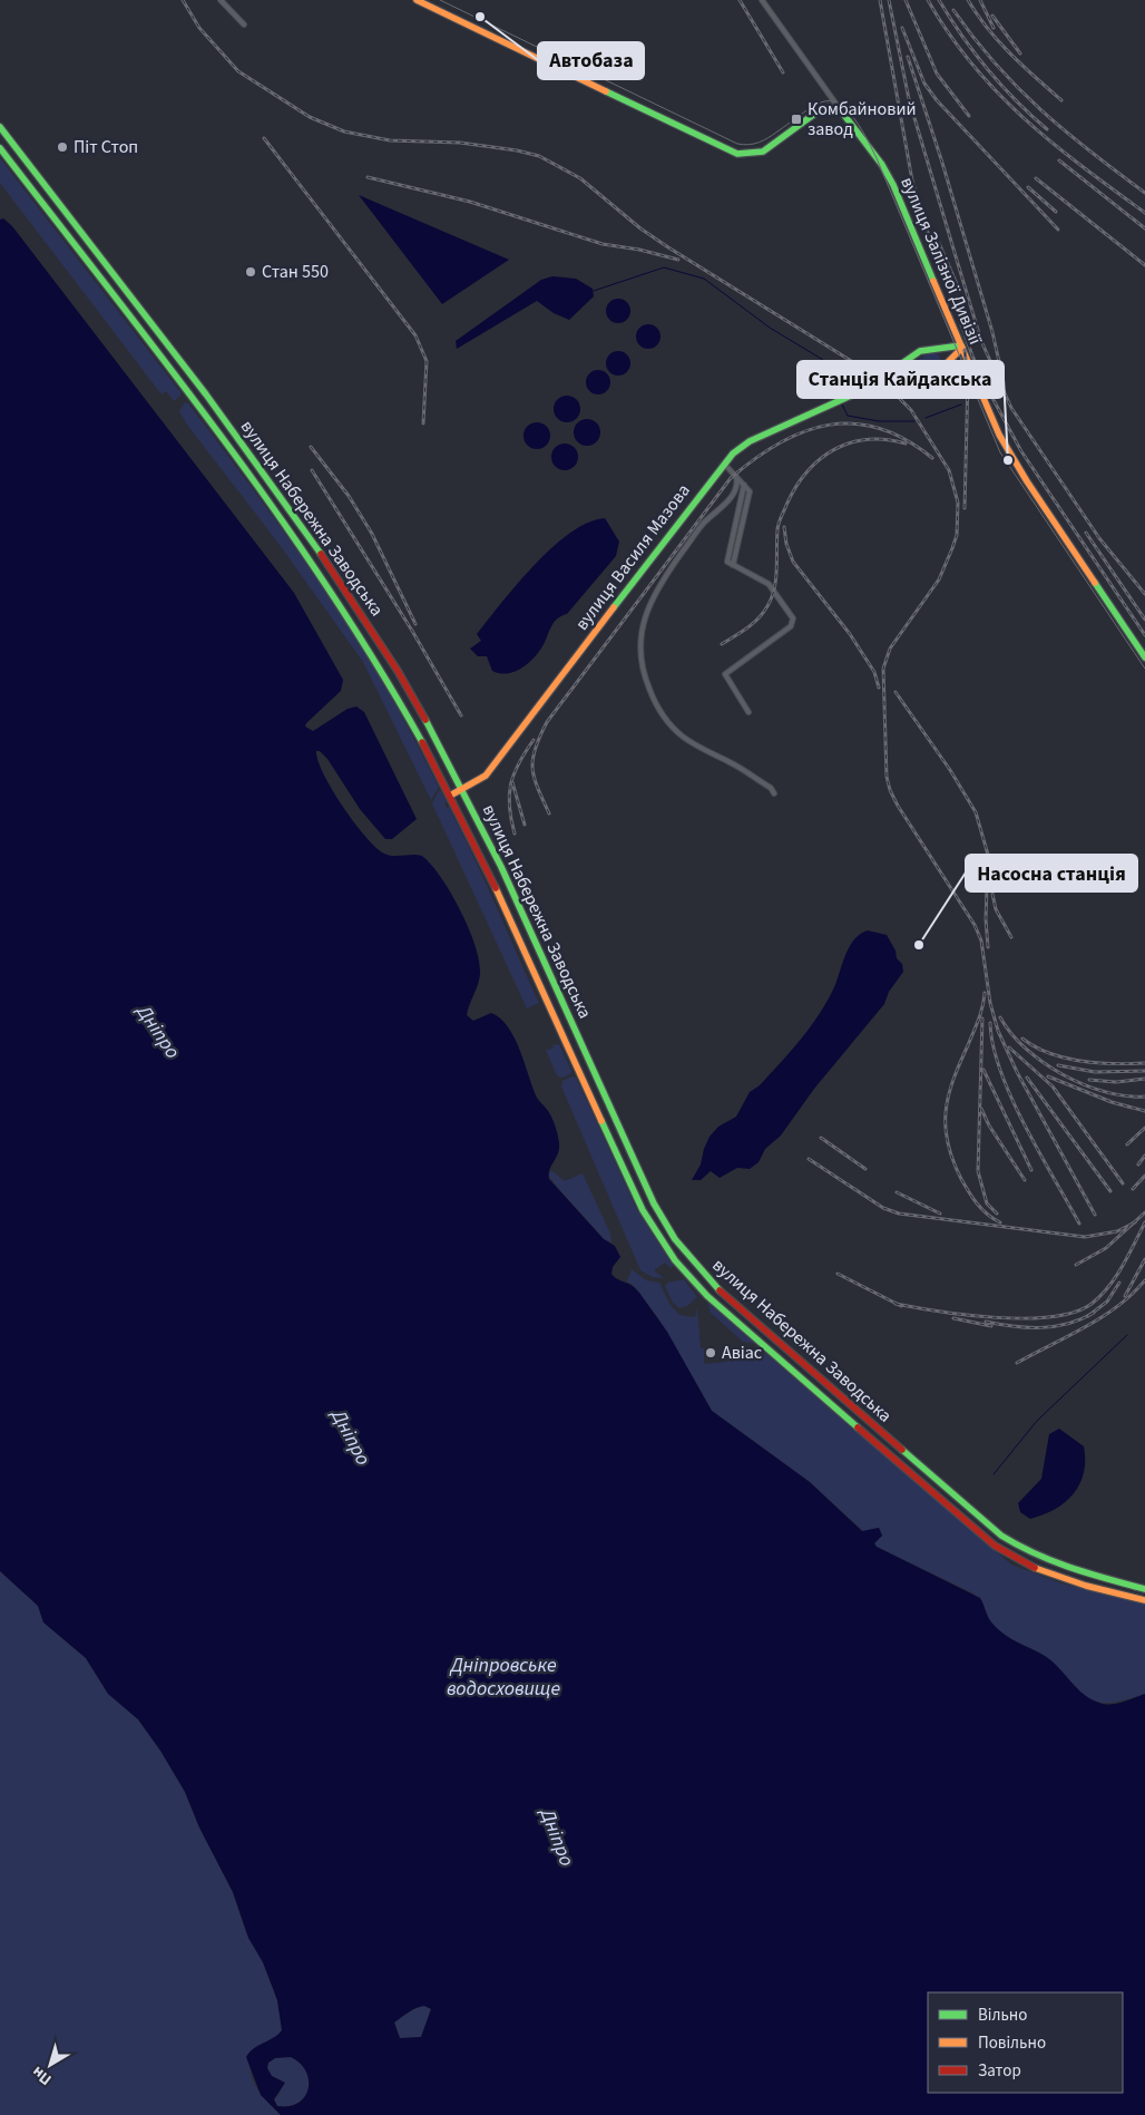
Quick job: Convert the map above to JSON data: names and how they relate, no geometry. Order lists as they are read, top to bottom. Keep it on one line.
{"streets":{"main road":["вулиця Залізної Дивізії","вулиця Набережна Заводська","вулиця Василя Мазова"]},"crossings":[["вулиця Залізної Дивізії","вулиця Василя Мазова"],["вулиця Набережна Заводська","вулиця Василя Мазова"]],"water":["Дніпро","Дніпровське водосховище"],"places":{"other":["Автобаза","Піт Стоп","Стан 550","Станція Кайдакська","Насосна станція","Авіас"],"transit":["Комбайновий завод"]},"legend":["Вільно","Повільно","Затор"],"north":"bottom left"}
